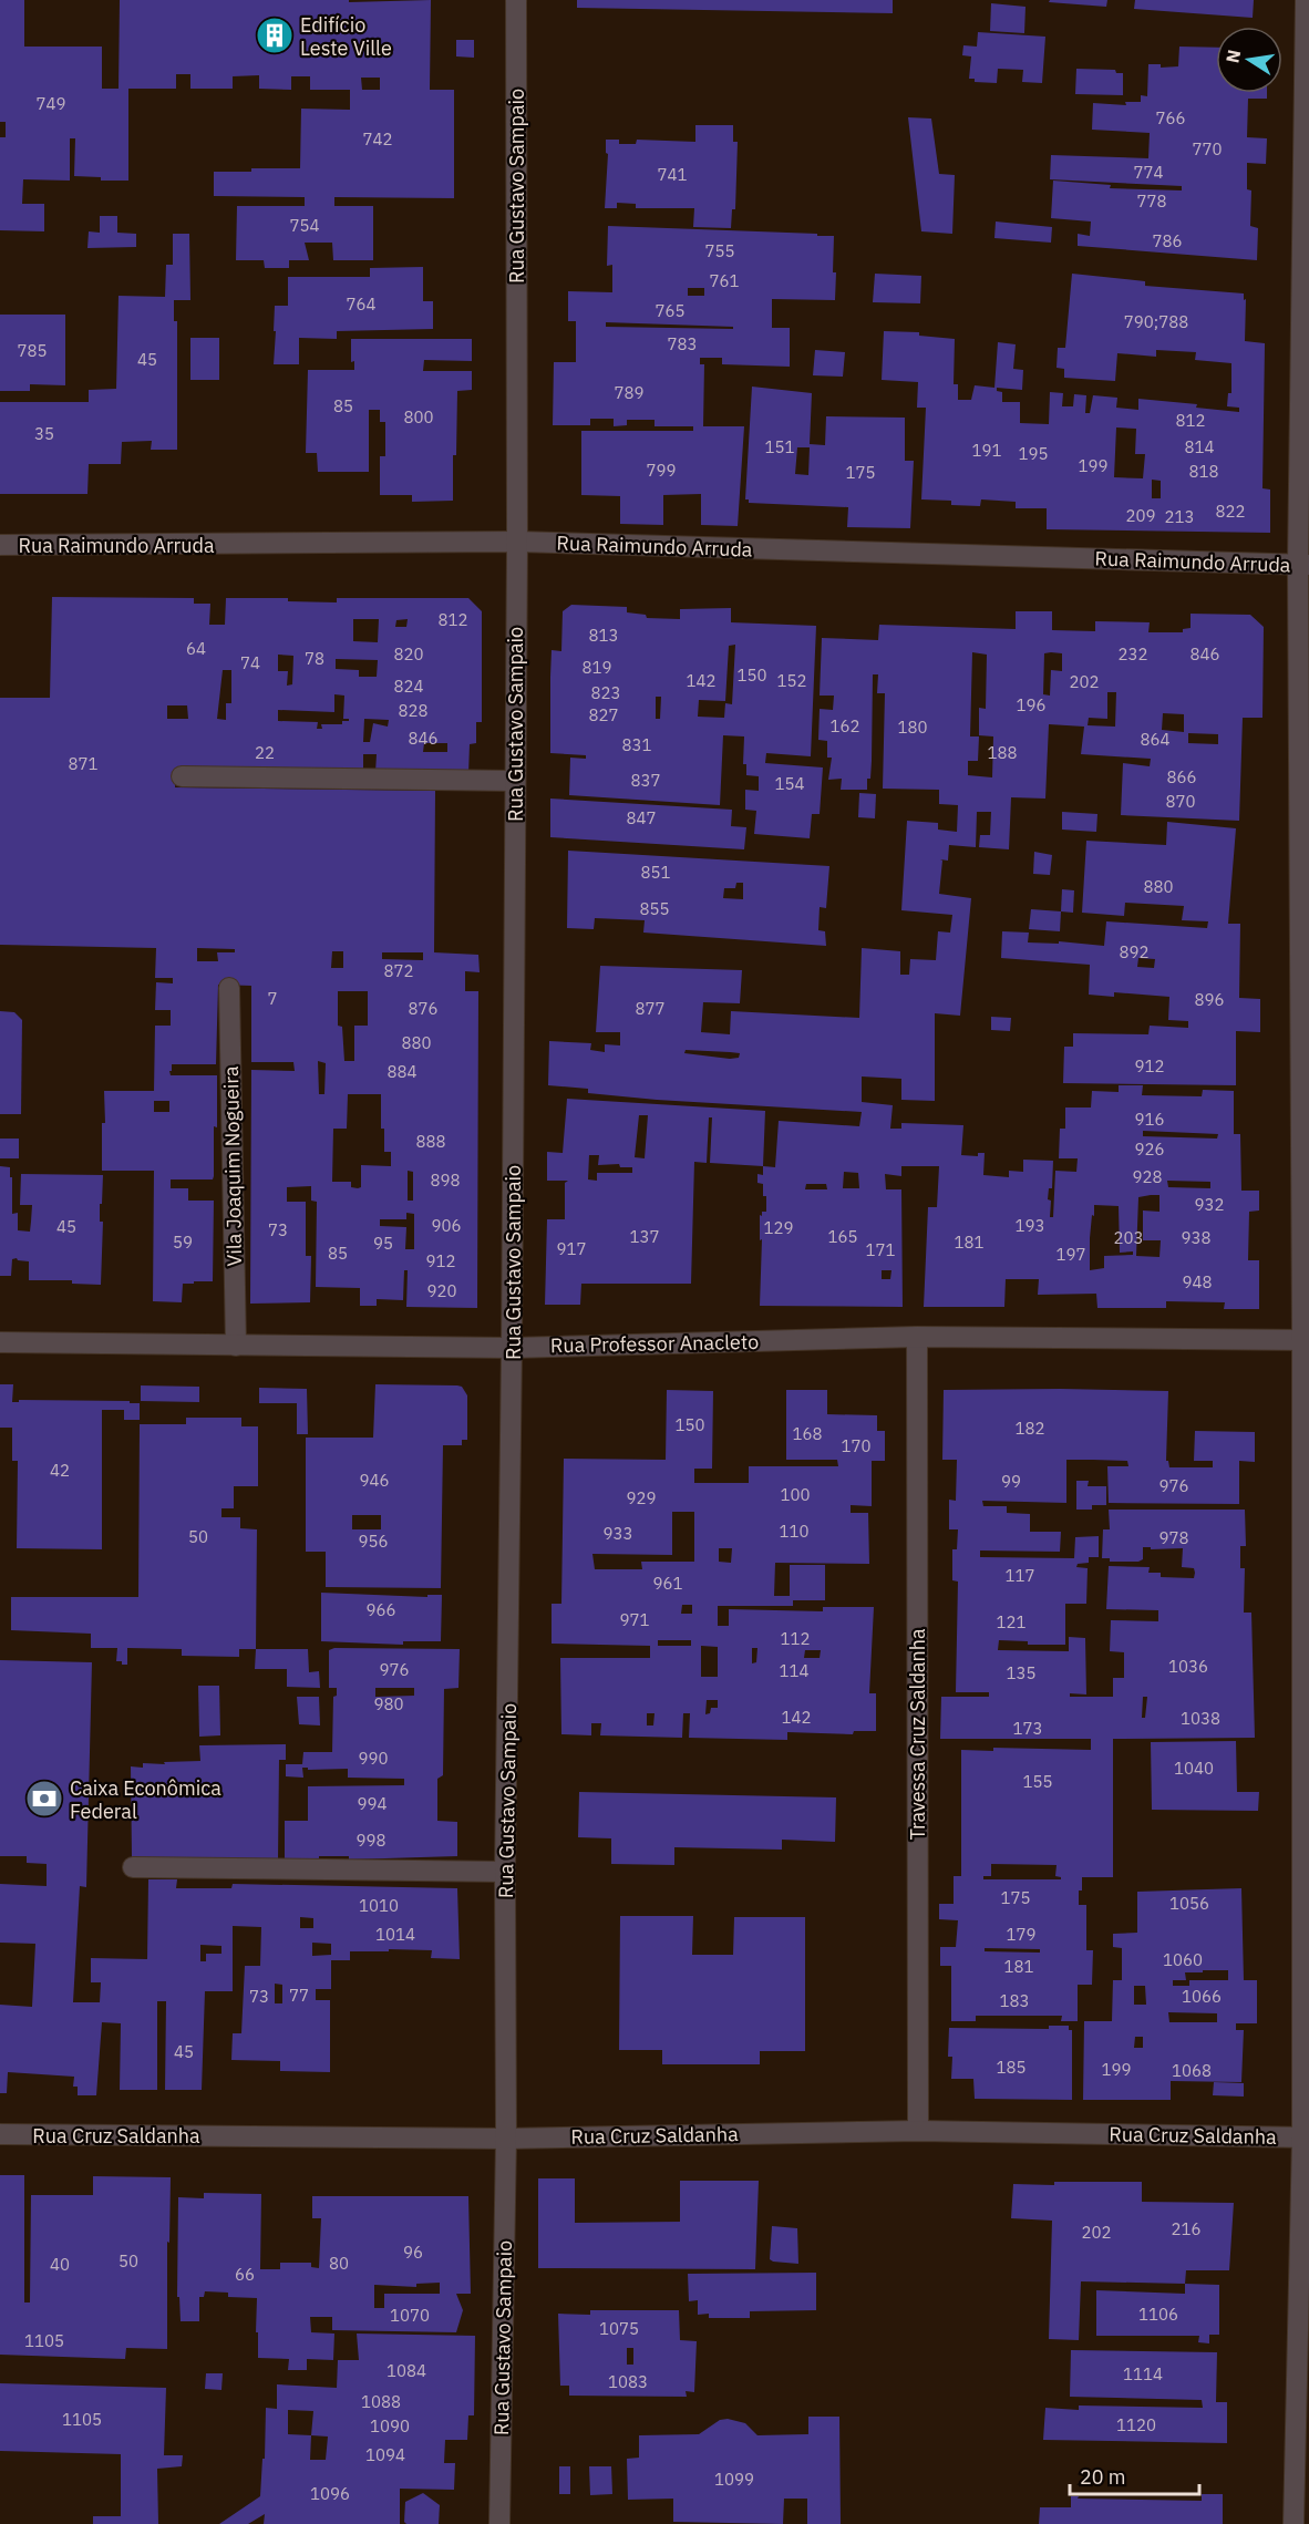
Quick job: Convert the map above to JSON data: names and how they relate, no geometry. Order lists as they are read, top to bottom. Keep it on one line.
{"streets":{"street":["Rua Gustavo Sampaio","Rua Raimundo Arruda","Vila Joaquim Nogueira","Rua Professor Anacleto","Travessa Cruz Saldanha","Rua Cruz Saldanha"]},"crossings":[["Rua Gustavo Sampaio","Rua Raimundo Arruda"],["Rua Gustavo Sampaio","Rua Professor Anacleto"],["Rua Gustavo Sampaio","Rua Cruz Saldanha"],["Vila Joaquim Nogueira","Rua Professor Anacleto"],["Rua Professor Anacleto","Travessa Cruz Saldanha"],["Travessa Cruz Saldanha","Rua Cruz Saldanha"]],"places":{"building":["Edifício Leste Ville"],"bank":["Caixa Econômica Federal"]},"house_numbers":["749","766","742","770","774","741","778","754","786","755","761","764","765","790;788","783","785","45","789","85","800","812","35","151","814","191","195","199","799","818","175","822","209","213","812","813","64","820","232","846","78","74","819","150","142","152","202","824","823","196","828","827","162","180","846","864","831","22","188","871","866","837","154","870","847","851","880","855","892","872","7","896","876","877","880","912","884","916","888","926","928","898","932","906","193","45","129","73","137","165","203","938","59","181","95","917","171","85","197","912","948","920","150","182","168","170","42","946","99","976","100","929","110","933","50","978","956","117","961","966","971","121","112","1036","976","114","135","980","142","1038","173","990","1040","155","994","998","175","1056","1010","1014","179","1060","181","77","73","1066","183","45","185","199","1068","216","202","96","50","80","40","66","1106","1070","1075","1105","1084","1114","1083","1088","1105","1120","1090","1094","1099","1096"],"scale_bar":"20 m","north":"left"}
